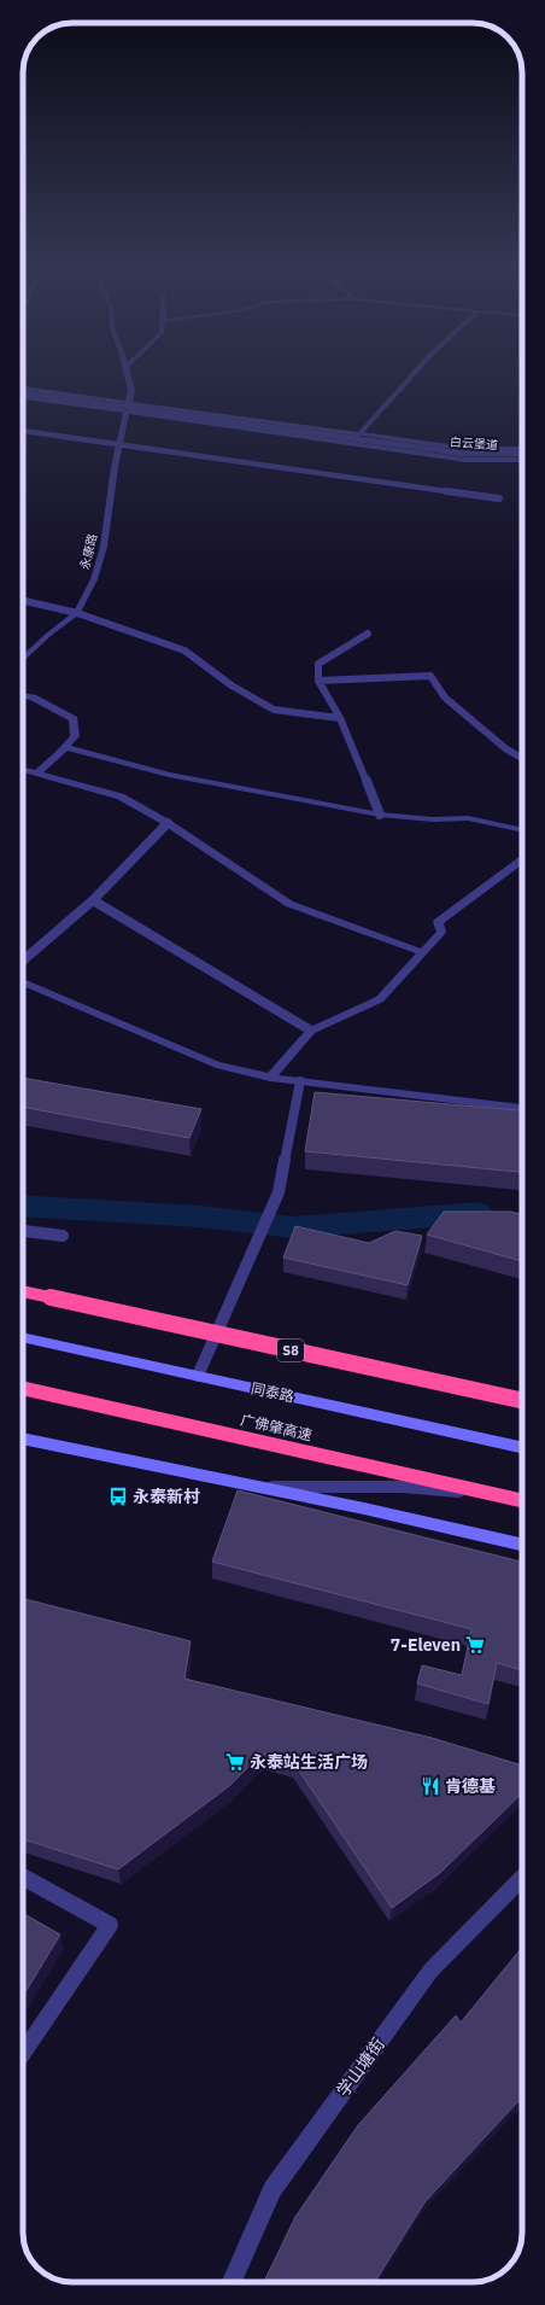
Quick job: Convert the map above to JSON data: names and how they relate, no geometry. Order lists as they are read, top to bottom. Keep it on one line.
{"streets":{"highway":["S8","广佛肇高速"],"main road":["同泰路"],"street":["白云堡道","永康路","学山塘街"]},"places":{"bus stop":["永泰新村"],"supermarket":["7-Eleven","永泰站生活广场"],"restaurant":["肯德基"]}}
